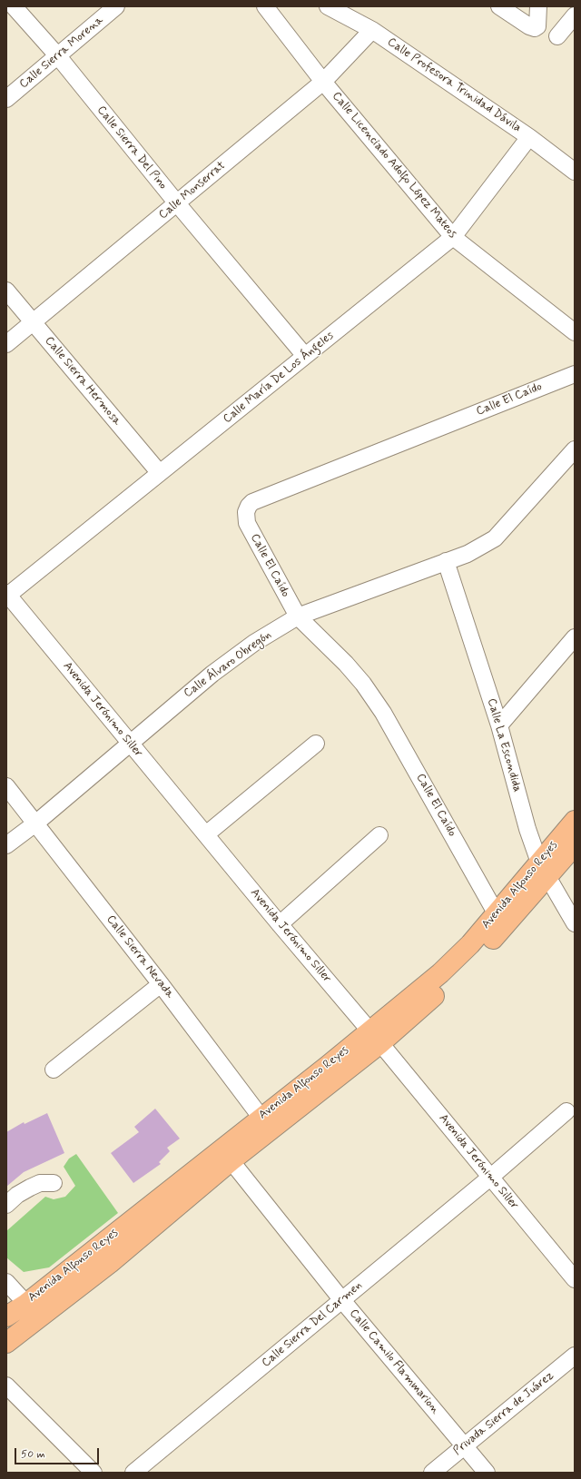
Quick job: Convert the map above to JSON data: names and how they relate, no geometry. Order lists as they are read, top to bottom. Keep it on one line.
{"streets":{"main road":["Avenida Alfonso Reyes"],"street":["Calle Sierra Morena","Calle Profesora Trinidad Dávila","Calle Sierra Del Pino","Calle Licenciado Adolfo López Mateos","Calle Monserrat","Calle María De Los Ángeles","Calle Sierra Hermosa","Calle El Caído","Calle Álvaro Obregón","Avenida Jerónimo Siller","Calle La Escondida","Calle Sierra Nevada","Calle Sierra Del Carmen","Calle Camilo Flammarion","Privada Sierra de Juárez"]},"crossings":[["Calle Sierra Morena","Calle Sierra Del Pino"],["Calle Profesora Trinidad Dávila","Calle Monserrat"],["Calle Profesora Trinidad Dávila","Calle María De Los Ángeles"],["Calle Sierra Del Pino","Calle Monserrat"],["Calle Sierra Del Pino","Calle María De Los Ángeles"],["Calle Licenciado Adolfo López Mateos","Calle Monserrat"],["Calle Licenciado Adolfo López Mateos","Calle María De Los Ángeles"],["Calle Monserrat","Calle Sierra Hermosa"],["Calle María De Los Ángeles","Calle Sierra Hermosa"],["Calle María De Los Ángeles","Avenida Jerónimo Siller"],["Calle El Caído","Calle Álvaro Obregón"],["Calle El Caído","Avenida Alfonso Reyes"],["Calle Álvaro Obregón","Avenida Jerónimo Siller"],["Calle Álvaro Obregón","Calle La Escondida"],["Calle Álvaro Obregón","Calle Sierra Nevada"],["Avenida Jerónimo Siller","Avenida Alfonso Reyes"],["Avenida Jerónimo Siller","Calle Sierra Del Carmen"],["Calle La Escondida","Avenida Alfonso Reyes"],["Avenida Alfonso Reyes","Calle Sierra Nevada"],["Avenida Alfonso Reyes","Calle Camilo Flammarion"],["Calle Sierra Del Carmen","Calle Camilo Flammarion"],["Calle Camilo Flammarion","Privada Sierra de Juárez"]],"scale_bar":"50 m"}
